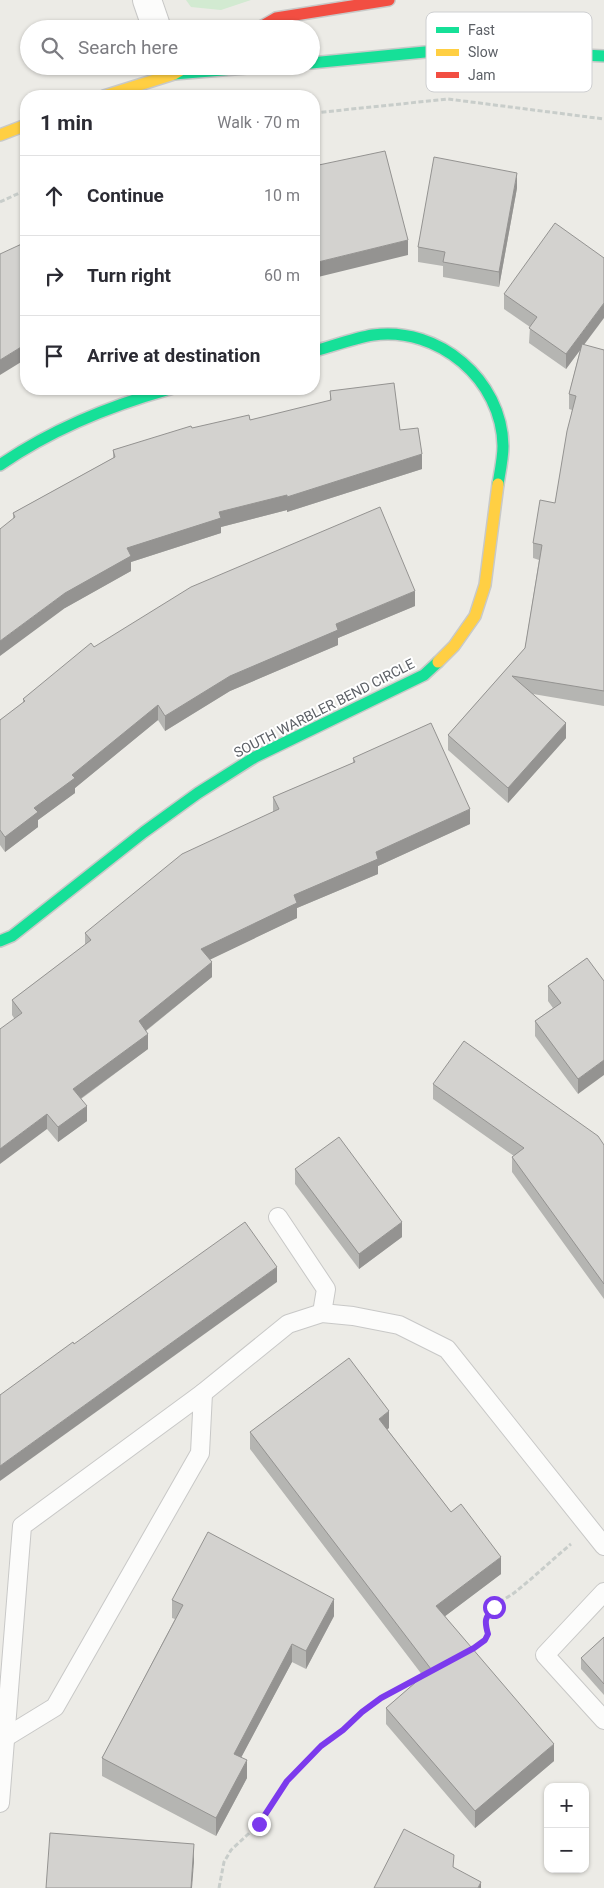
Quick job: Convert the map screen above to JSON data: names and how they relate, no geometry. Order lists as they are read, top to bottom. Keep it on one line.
{"streets":{"street":["SOUTH WARBLER BEND CIRCLE"]},"legend":["Fast","Slow","Jam"],"page":{"search":"Search here","heading":["1 min","Walk · 70 m"],"list":[["Continue","10 m"],["Turn right","60 m"],"Arrive at destination"],"map_buttons":["+","−"]}}
